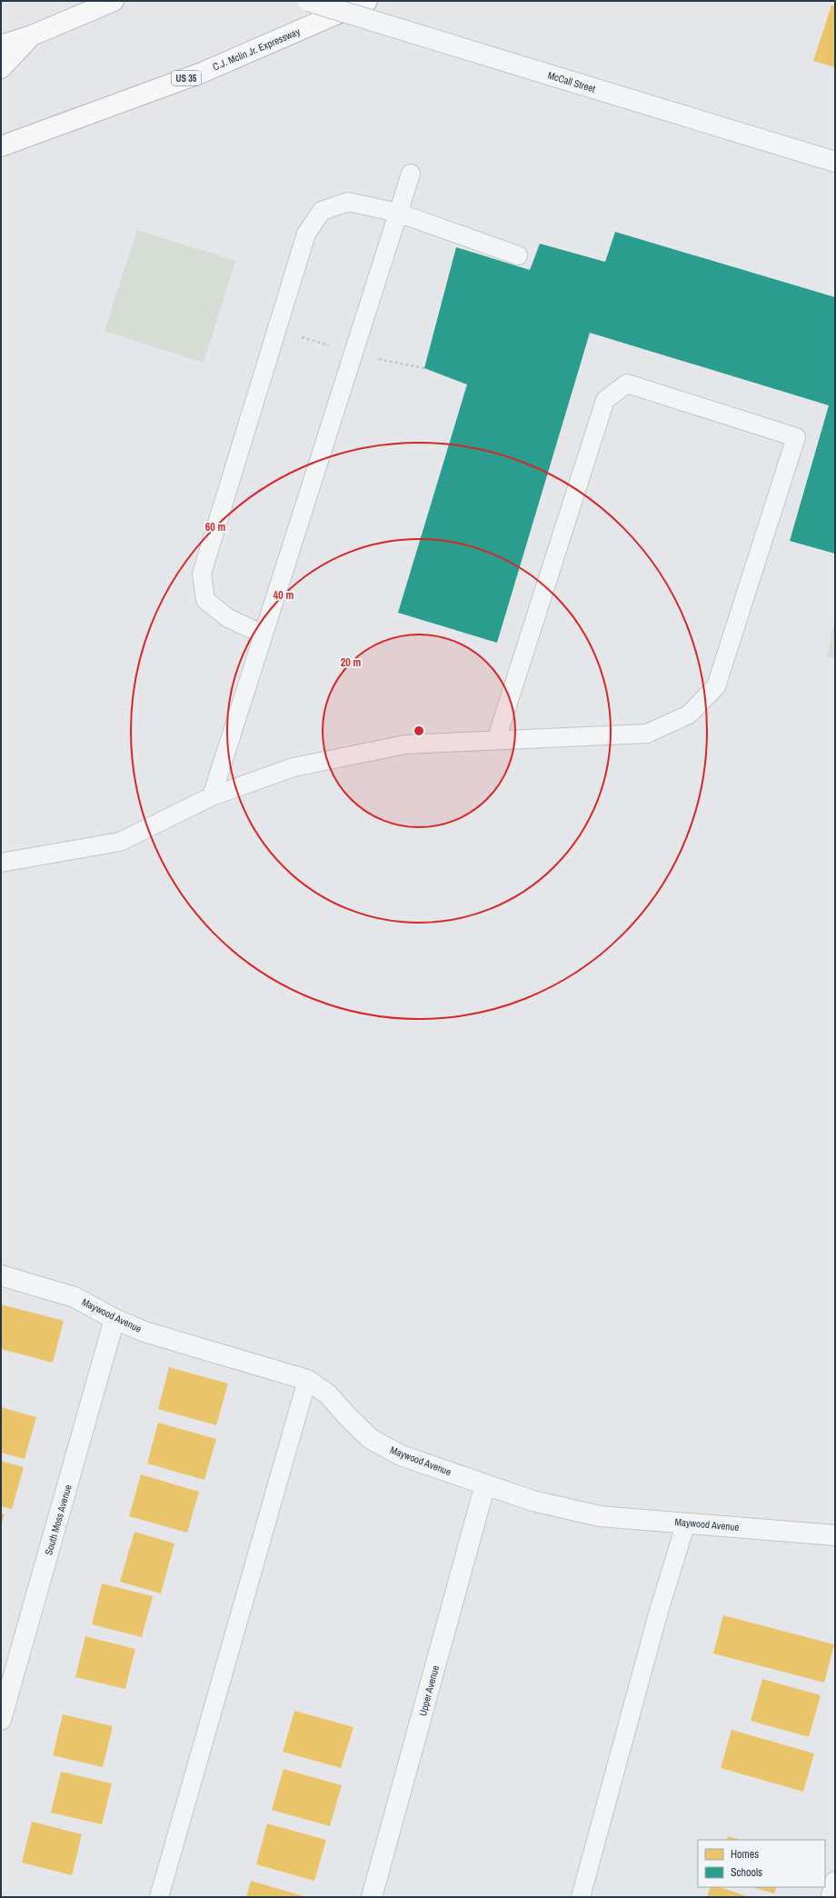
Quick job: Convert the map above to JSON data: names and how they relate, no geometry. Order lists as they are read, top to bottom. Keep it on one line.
{"streets":{"highway":["C.J. Mclin Jr. Expressway","US 35"],"street":["McCall Street","Maywood Avenue","South Moss Avenue","Upper Avenue"]},"crossings":[["Maywood Avenue","South Moss Avenue"],["Maywood Avenue","Upper Avenue"]],"legend":["Homes","Schools"],"rings":["60 m","40 m","20 m"]}
